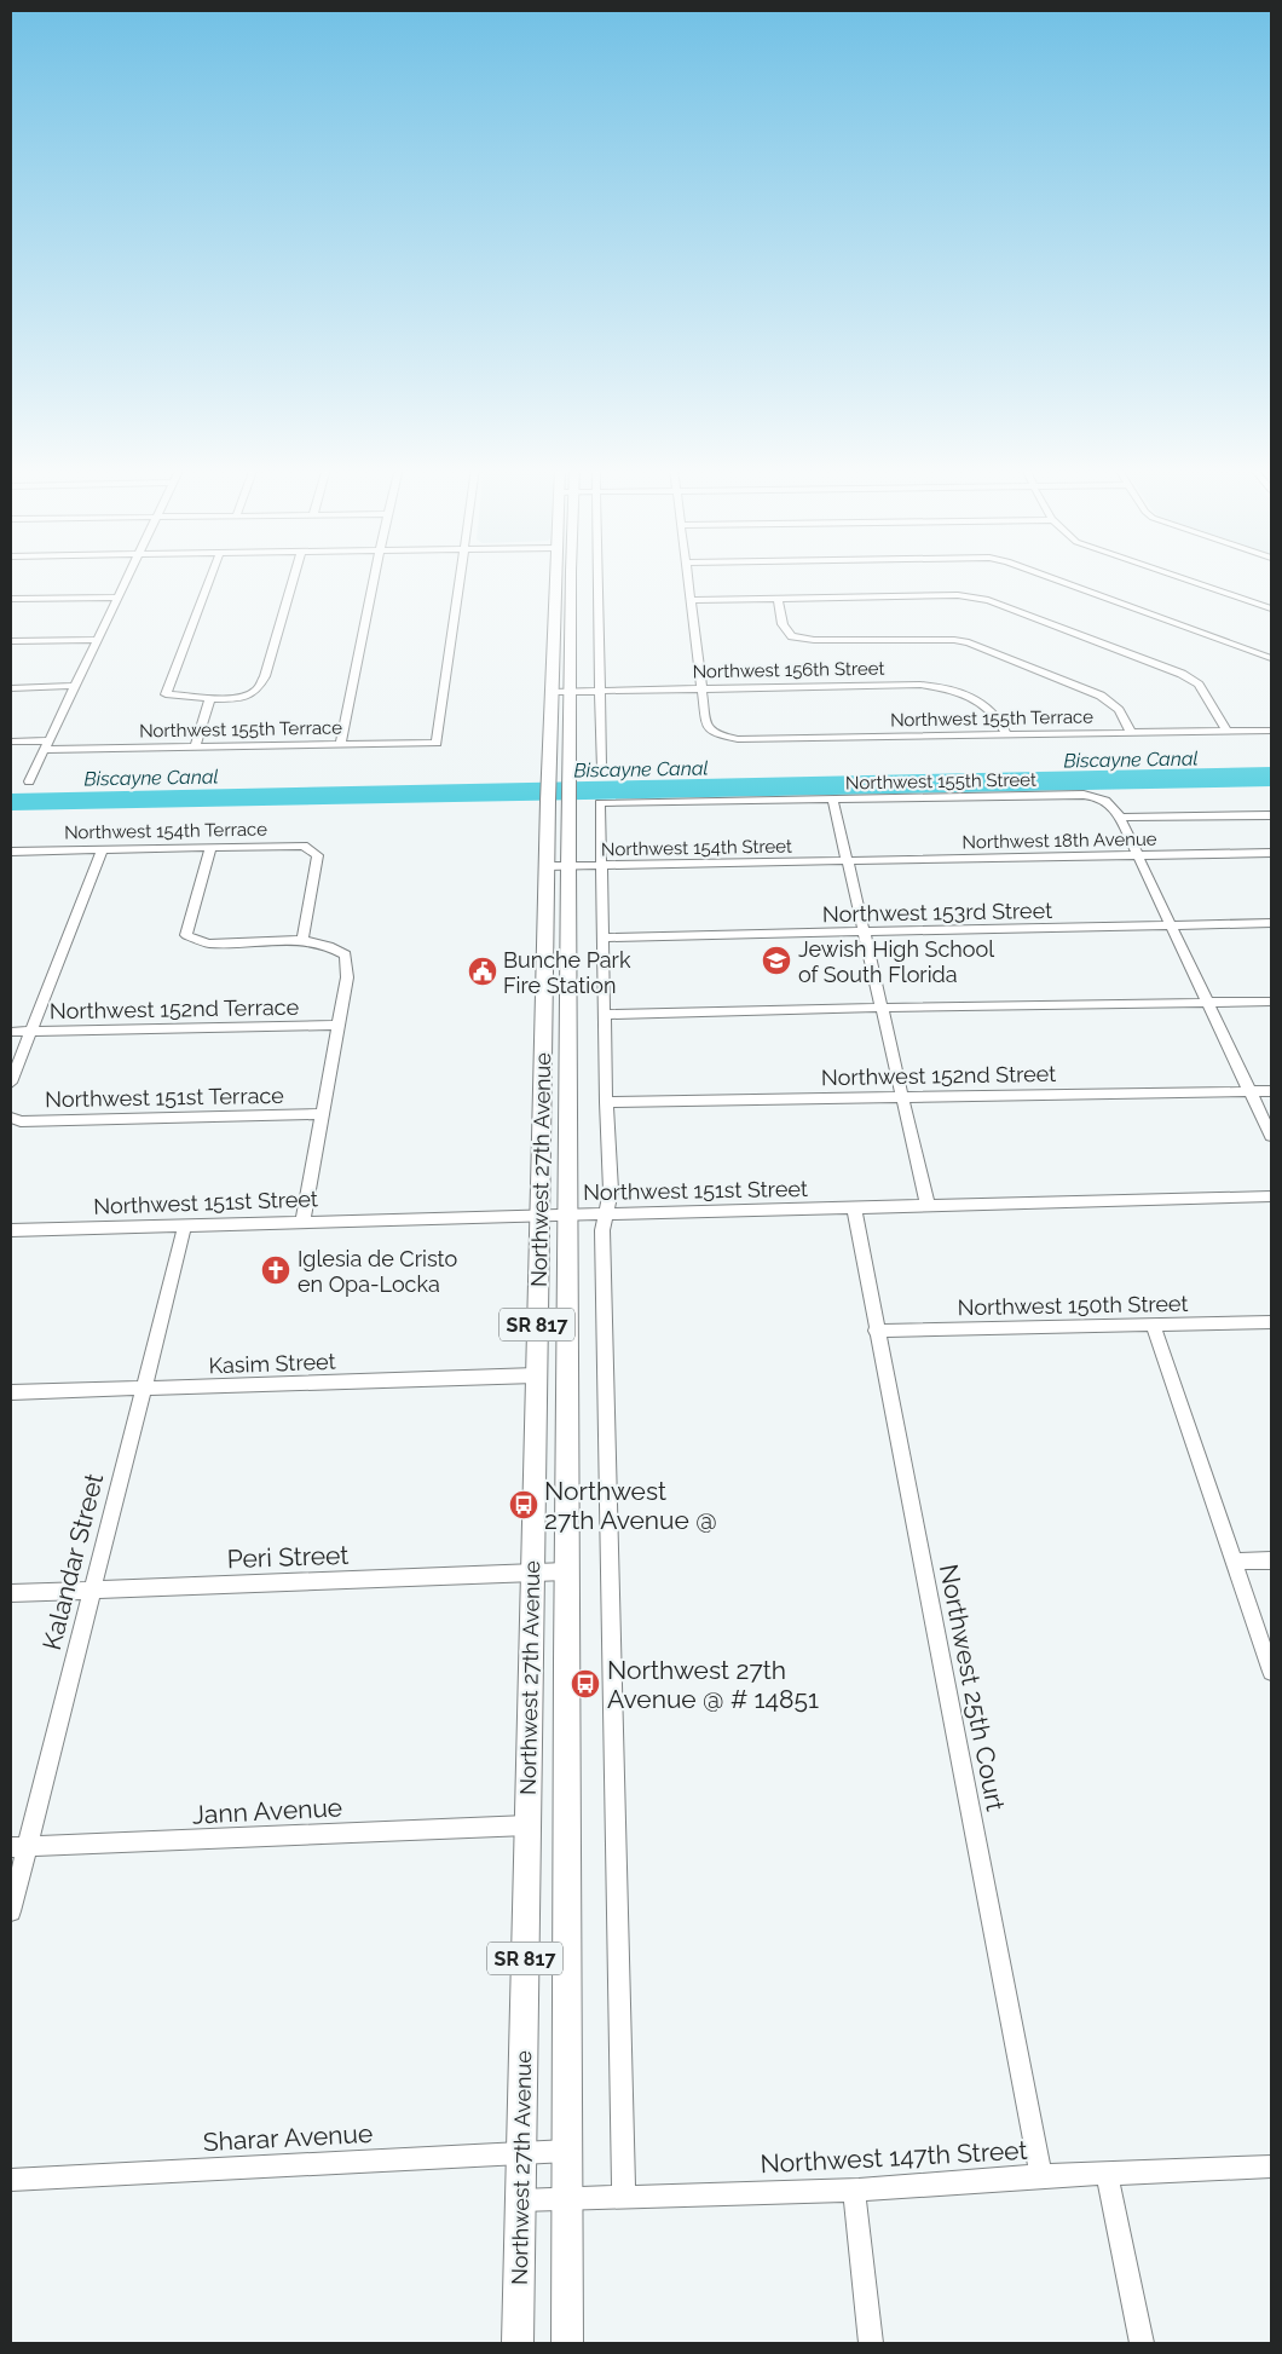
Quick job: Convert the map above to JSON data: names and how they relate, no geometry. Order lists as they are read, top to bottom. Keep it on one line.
{"streets":{"main road":["Northwest 27th Avenue","SR 817"],"street":["Northwest 156th Street","Northwest 155th Terrace","Northwest 155th Street","Northwest 154th Terrace","Northwest 18th Avenue","Northwest 154th Street","Northwest 153rd Street","Northwest 152nd Terrace","Northwest 152nd Street","Northwest 151st Terrace","Northwest 151st Street","Northwest 150th Street","Kasim Street","Peri Street","Kalandar Street","Northwest 25th Court","Jann Avenue","Sharar Avenue","Northwest 147th Street"]},"crossings":[["Northwest 156th Street","Northwest 155th Terrace"],["Northwest 156th Street","Northwest 27th Avenue"],["Northwest 155th Street","Northwest 154th Street"],["Northwest 18th Avenue","Northwest 154th Street"],["Northwest 154th Street","Northwest 27th Avenue"],["Northwest 27th Avenue","Northwest 151st Street"],["Northwest 27th Avenue","Kasim Street"],["Northwest 27th Avenue","Peri Street"],["Northwest 27th Avenue","Jann Avenue"],["Northwest 27th Avenue","Sharar Avenue"],["Northwest 27th Avenue","Northwest 147th Street"],["Northwest 151st Street","Kalandar Street"],["Northwest 151st Street","Northwest 25th Court"],["Northwest 150th Street","Northwest 25th Court"],["Kasim Street","Kalandar Street"],["Peri Street","Kalandar Street"],["Kalandar Street","Jann Avenue"],["Northwest 25th Court","Northwest 147th Street"]],"water":["Biscayne Canal"],"places":{"school or university":["Jewish High School of South Florida"],"public building":["Bunche Park Fire Station"],"church":["Iglesia de Cristo en Opa-Locka"],"bus stop":["Northwest 27th Avenue @","Northwest 27th Avenue @ # 14851"]}}
